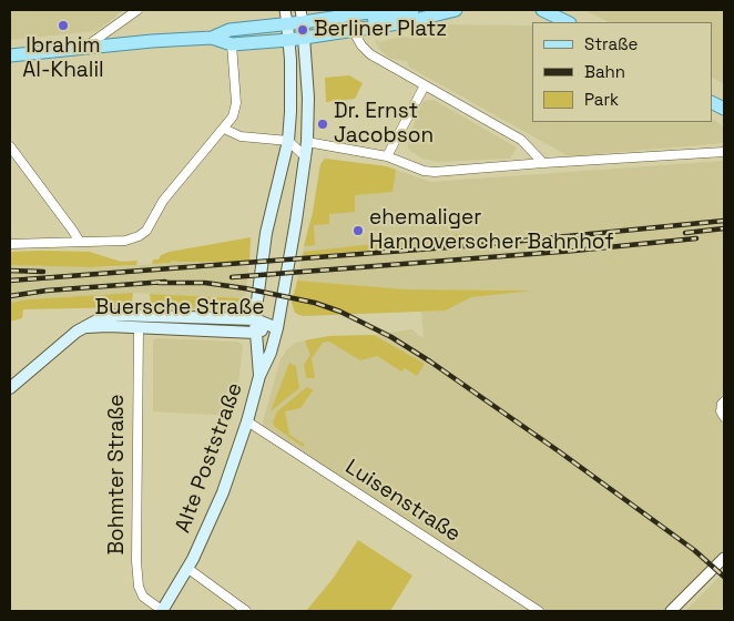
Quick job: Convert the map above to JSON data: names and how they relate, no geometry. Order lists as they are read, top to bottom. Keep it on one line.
{"streets":{"main road":["Buersche Straße","Alte Poststraße"],"street":["Bohmter Straße","Luisenstraße"]},"crossings":[["Buersche Straße","Alte Poststraße"],["Buersche Straße","Bohmter Straße"],["Alte Poststraße","Bohmter Straße"],["Alte Poststraße","Luisenstraße"]],"places":["Ibrahim Al-Khalil","Berliner Platz","Dr. Ernst Jacobson","ehemaliger Hannoverscher Bahnhof"],"legend":["Straße","Bahn","Park"]}
